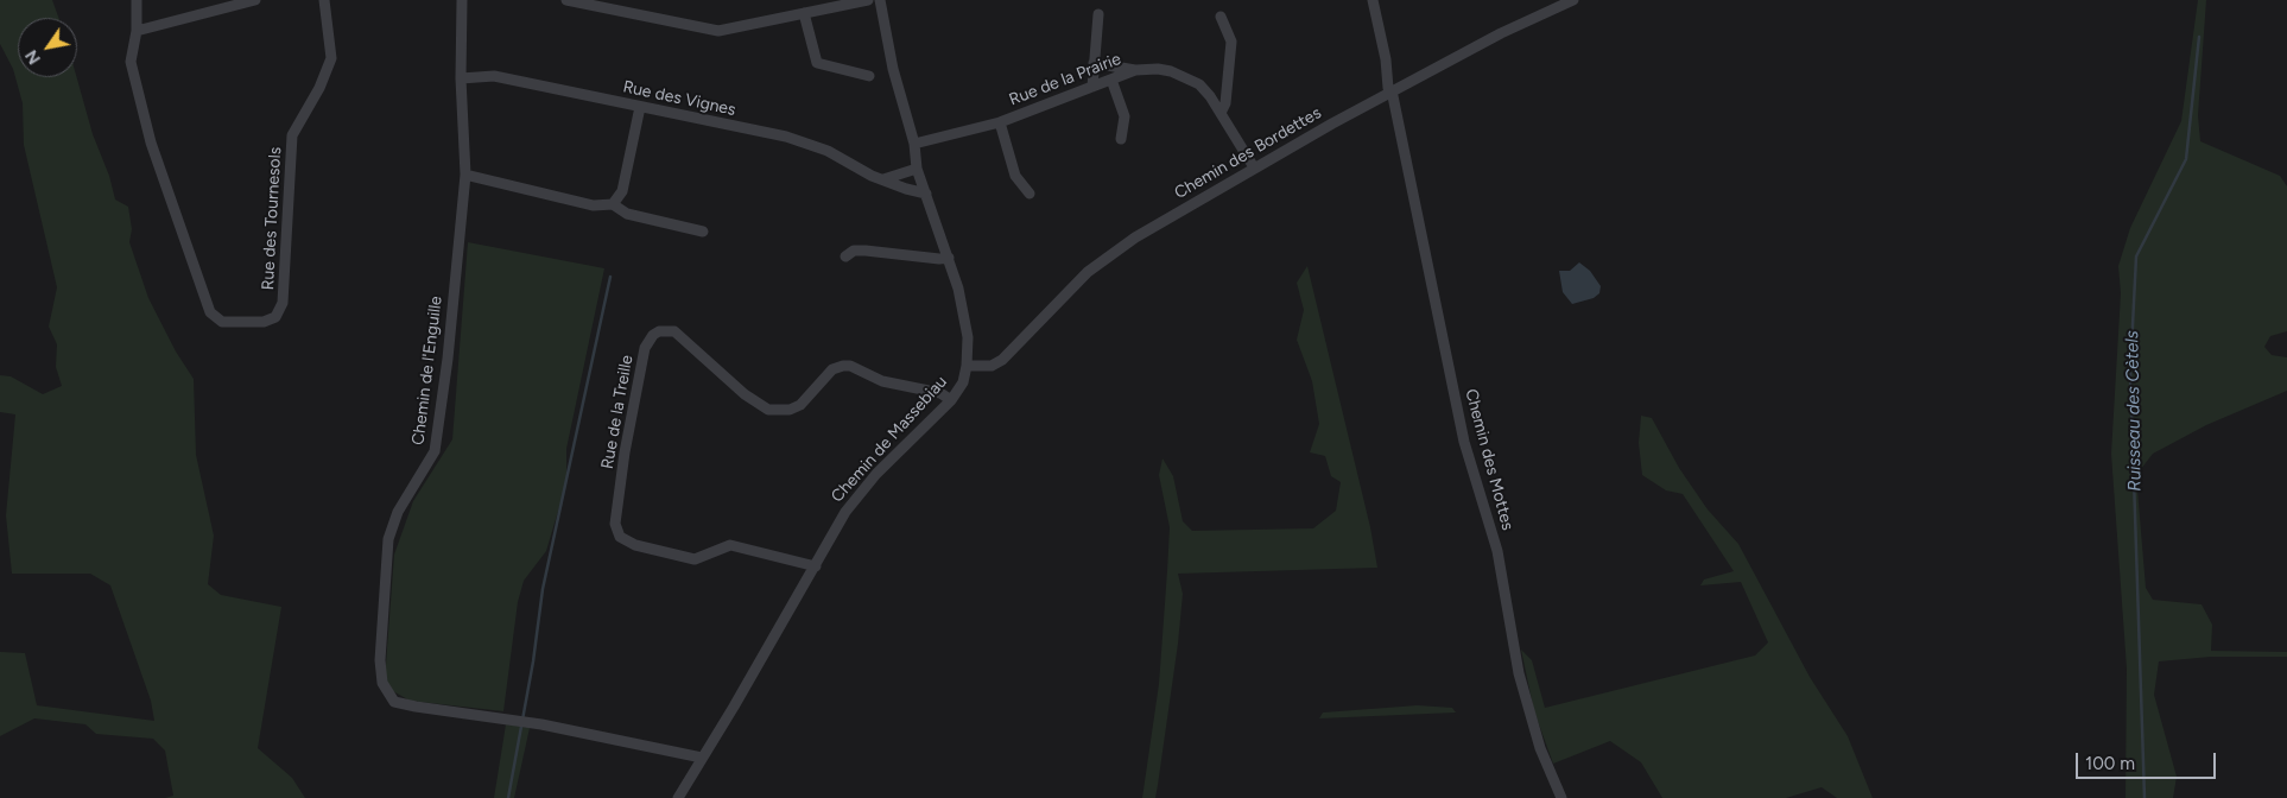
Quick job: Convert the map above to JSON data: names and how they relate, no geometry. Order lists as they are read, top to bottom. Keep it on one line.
{"streets":{"street":["Rue de la Prairie","Rue des Vignes","Chemin des Bordettes","Rue des Tournesols","Chemin de l'Enguille","Rue de la Treille","Chemin de Massebiau","Chemin des Mottes"]},"crossings":[["Rue de la Prairie","Chemin des Bordettes"],["Rue de la Prairie","Chemin de Massebiau"],["Rue des Vignes","Chemin de l'Enguille"],["Rue des Vignes","Chemin de Massebiau"],["Chemin des Bordettes","Chemin de Massebiau"],["Chemin des Bordettes","Chemin des Mottes"],["Chemin de l'Enguille","Chemin de Massebiau"],["Rue de la Treille","Chemin de Massebiau"]],"water":["Ruisseau des Cètels"],"scale_bar":"100 m","north":"bottom left"}
